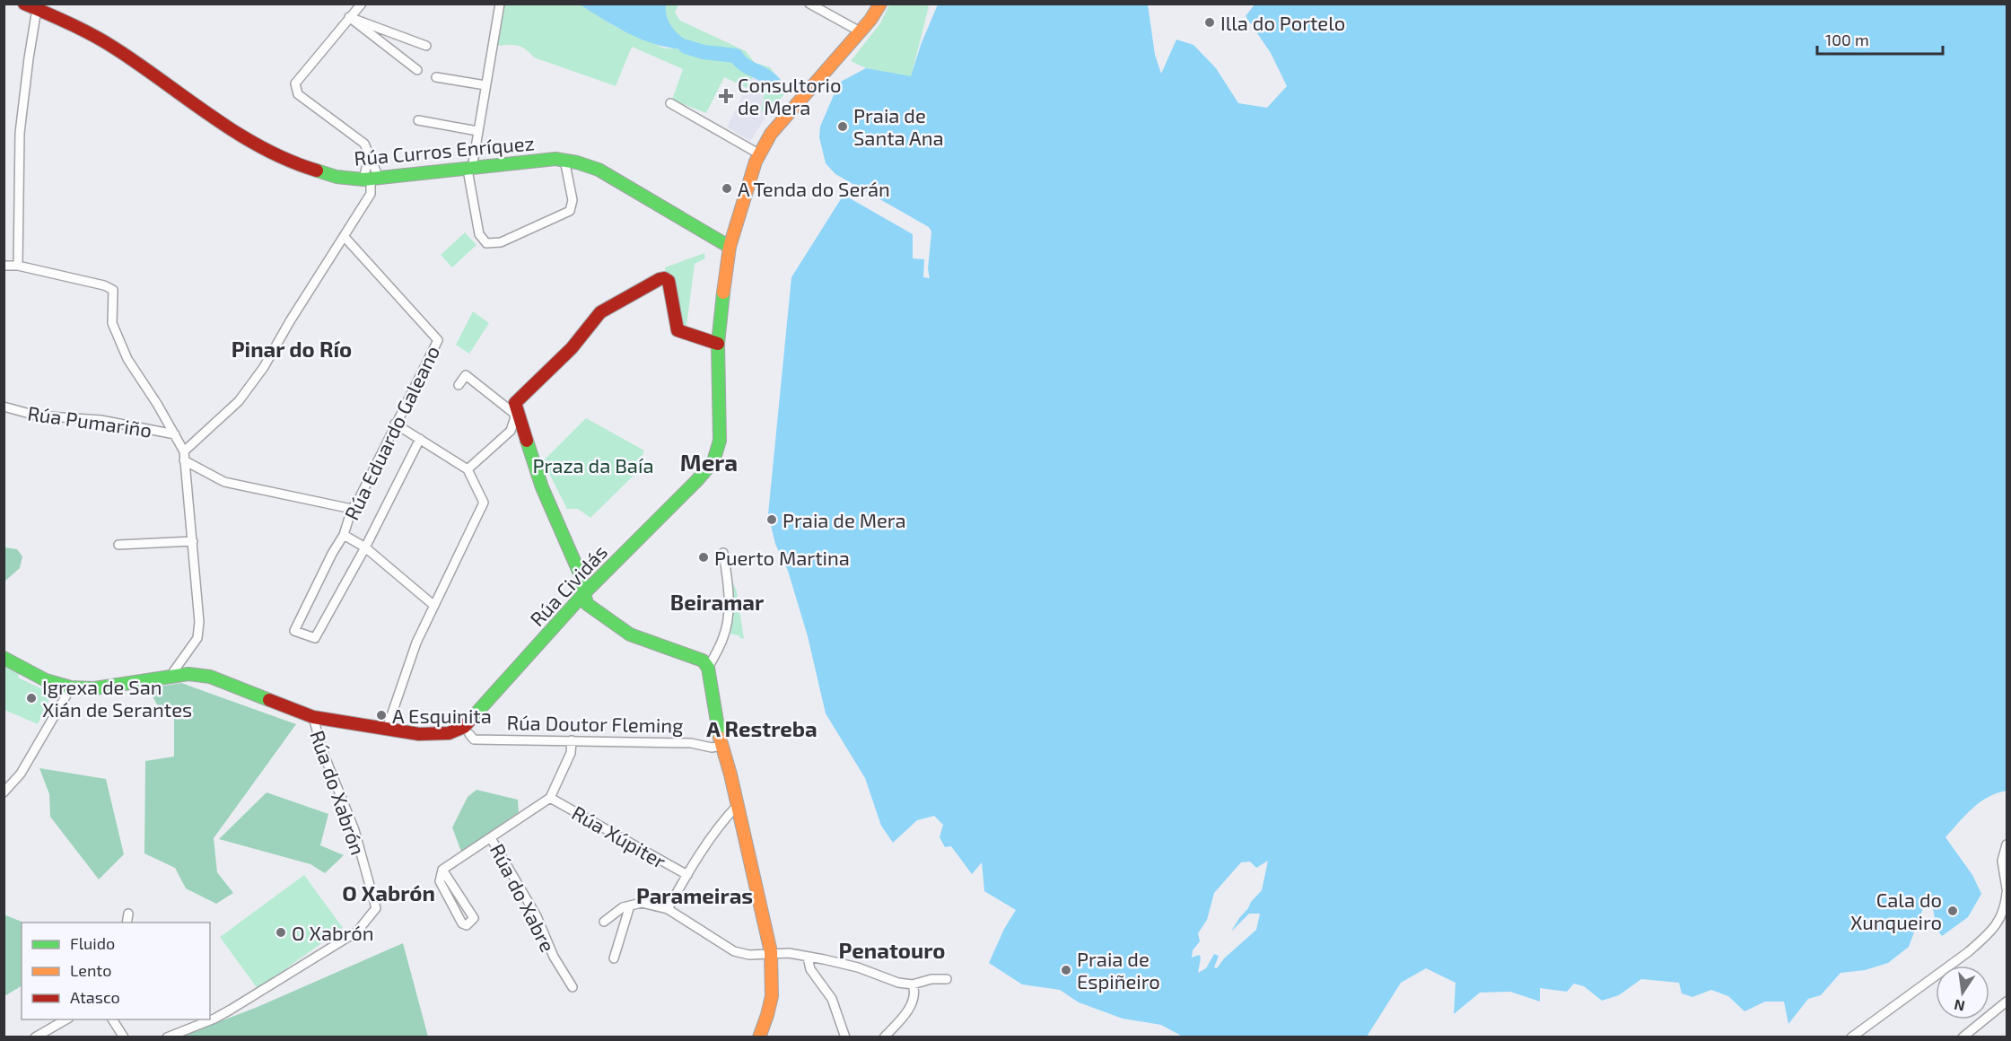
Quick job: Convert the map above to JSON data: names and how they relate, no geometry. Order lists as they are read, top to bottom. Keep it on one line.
{"streets":{"street":["Rúa Curros Enríquez","Rúa Pumariño","Rúa Eduardo Galeano","Rúa Cividás","Rúa Doutor Fleming","Rúa do Xabrón","Rúa Xúpiter","Rúa do Xabre"]},"crossings":[["Rúa Curros Enríquez","Rúa Cividás"],["Rúa Cividás","Rúa Doutor Fleming"],["Rúa Doutor Fleming","Rúa do Xabrón"],["Rúa Xúpiter","Rúa do Xabre"]],"districts":["Pinar do Río","Mera","Beiramar","A Restreba","O Xabrón","Parameiras","Penatouro"],"parks":["Praza da Baía"],"places":{"other":["Illa do Portelo","Praia de Santa Ana","A Tenda do Serán","Praia de Mera","Puerto Martina","Igrexa de San Xián de Serantes","A Esquinita","Cala do Xunqueiro","O Xabrón","Praia de Espiñeiro"],"health":["Consultorio de Mera"]},"legend":["Fluido","Lento","Atasco"],"scale_bar":"100 m","north":"bottom"}
